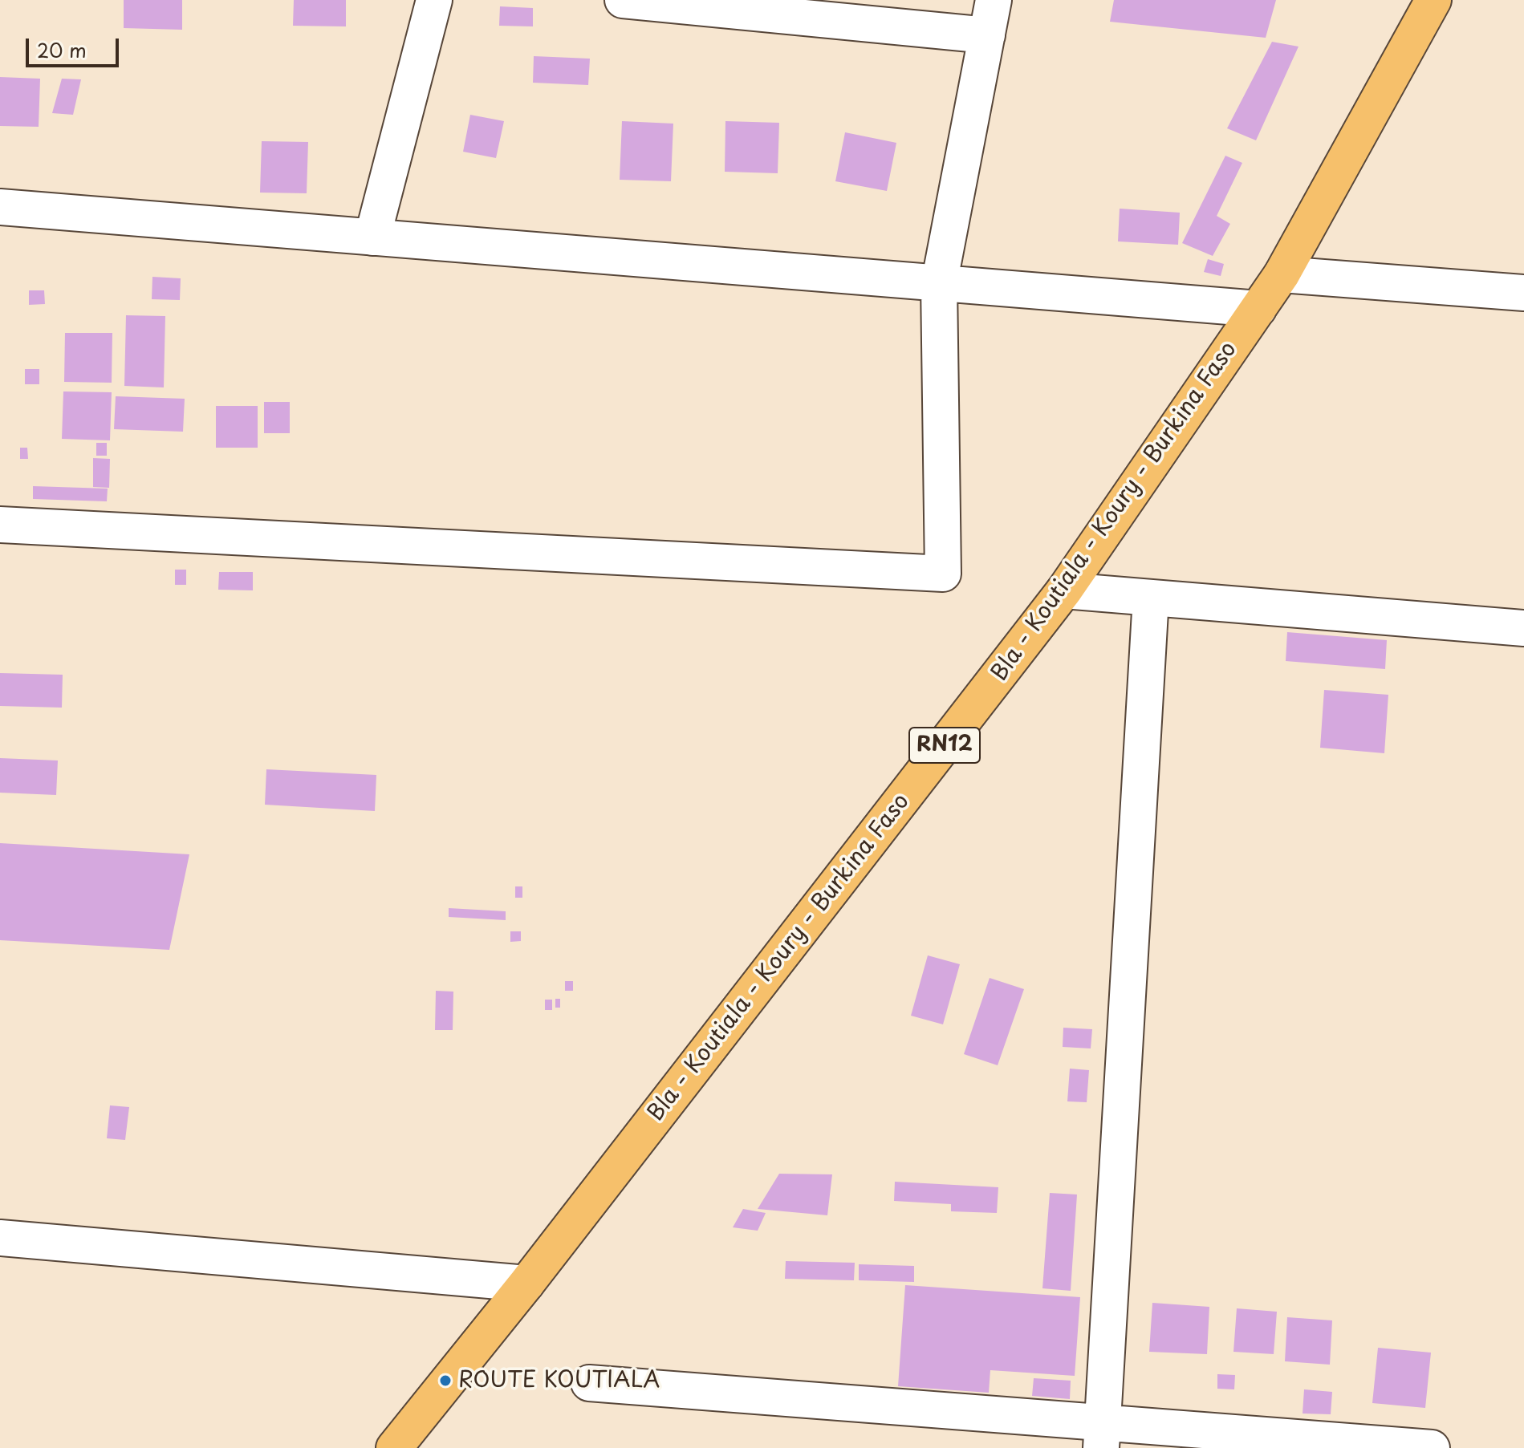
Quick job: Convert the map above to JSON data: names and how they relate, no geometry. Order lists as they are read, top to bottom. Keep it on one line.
{"streets":{"main road":["Bla - Koutiala - Koury - Burkina Faso","RN12"]},"places":["ROUTE KOUTIALA"],"scale_bar":"20 m"}
